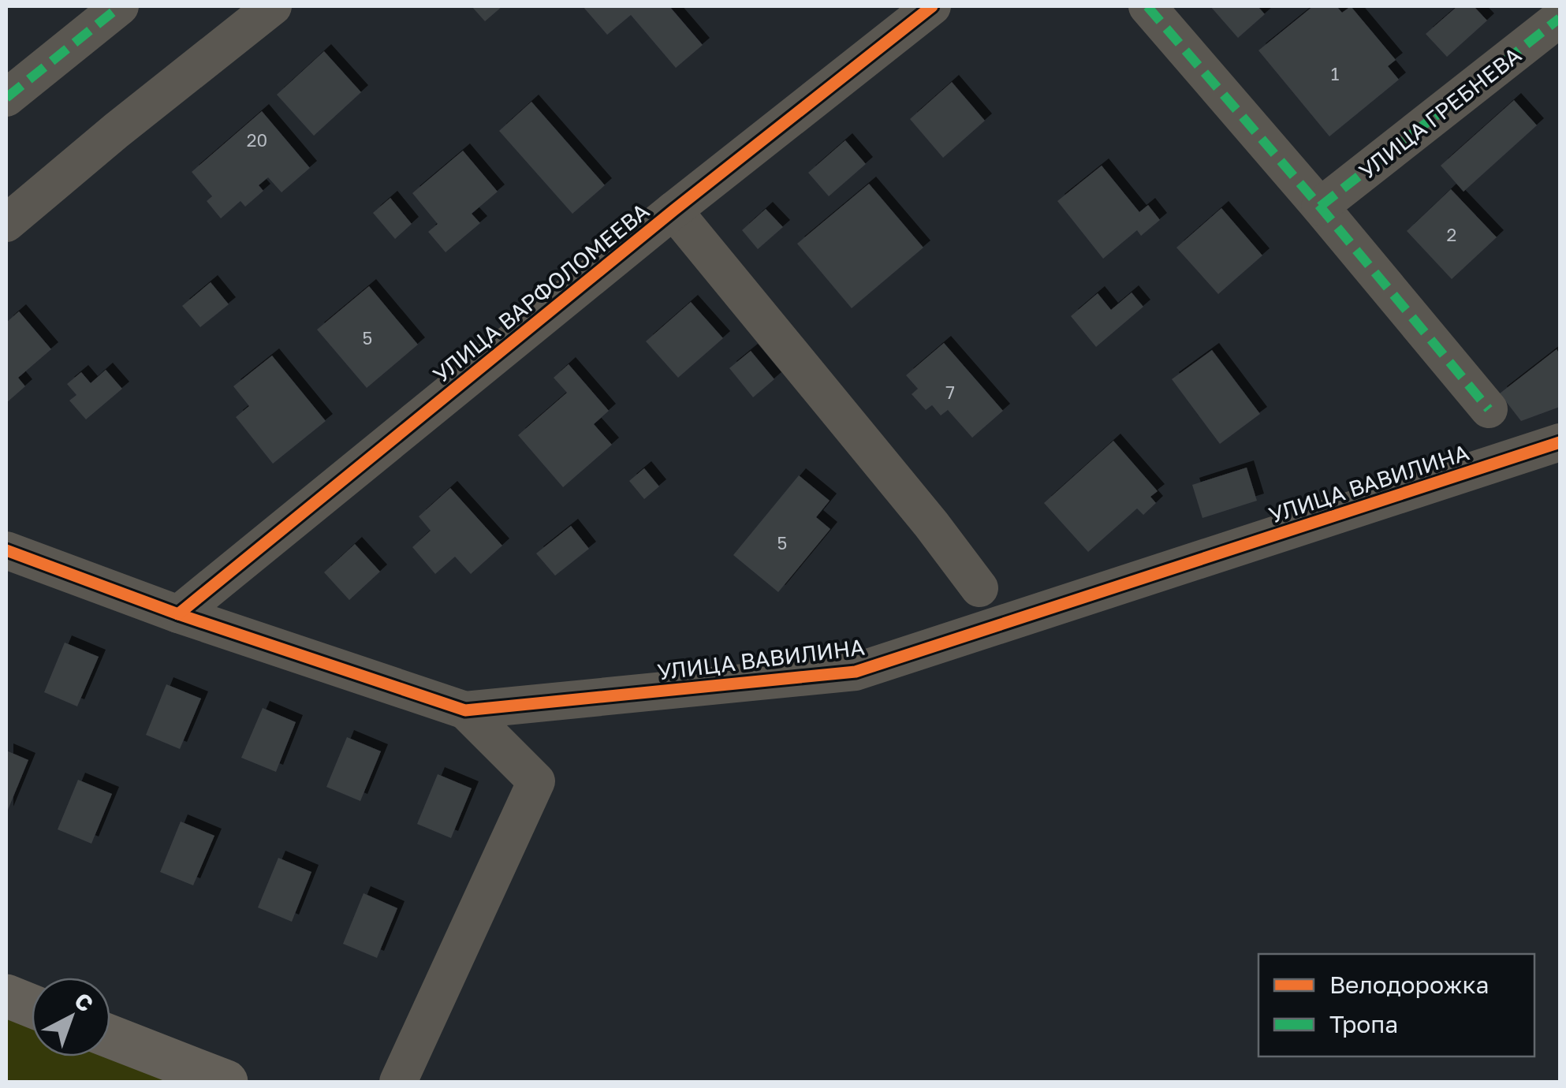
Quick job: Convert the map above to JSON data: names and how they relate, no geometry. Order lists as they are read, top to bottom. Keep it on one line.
{"streets":{"street":["УЛИЦА ГРЕБНЕВА","УЛИЦА ВАРФОЛОМЕЕВА","УЛИЦА ВАВИЛИНА"]},"crossings":[["УЛИЦА ВАРФОЛОМЕЕВА","УЛИЦА ВАВИЛИНА"]],"house_numbers":["1","20","2","5","7","5"],"legend":["Велодорожка","Тропа"],"north":"top right"}
